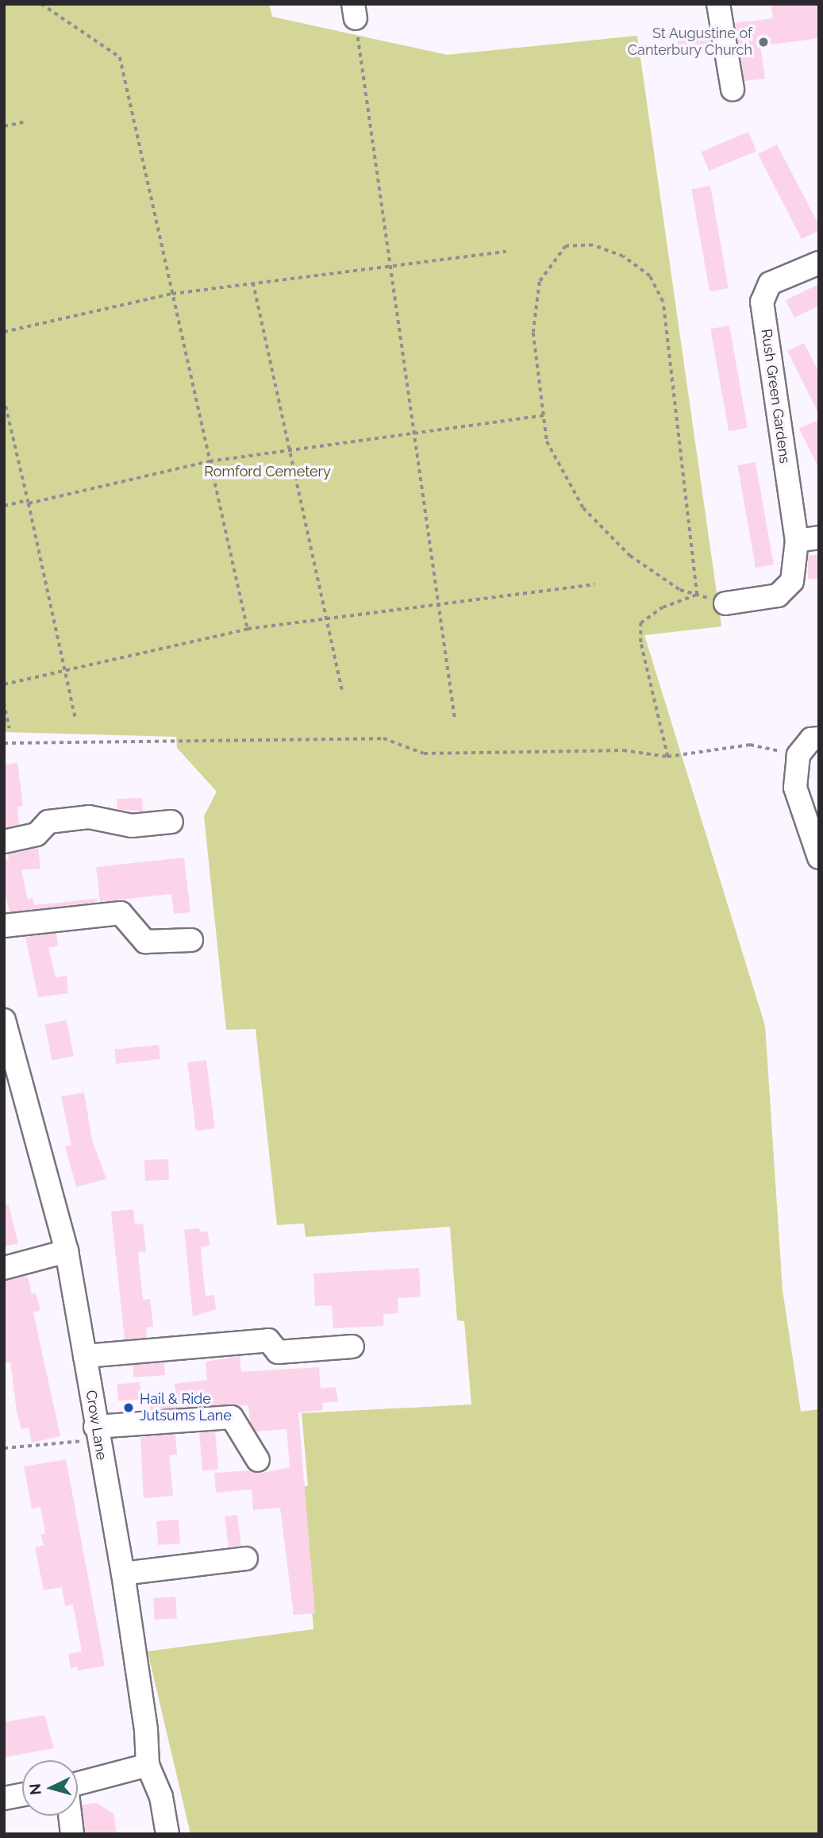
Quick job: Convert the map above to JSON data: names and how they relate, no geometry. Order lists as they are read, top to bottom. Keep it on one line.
{"streets":{"street":["Rush Green Gardens","Crow Lane"]},"parks":["Romford Cemetery"],"places":["St Augustine of Canterbury Church","Hail & Ride Jutsums Lane"],"north":"left"}
